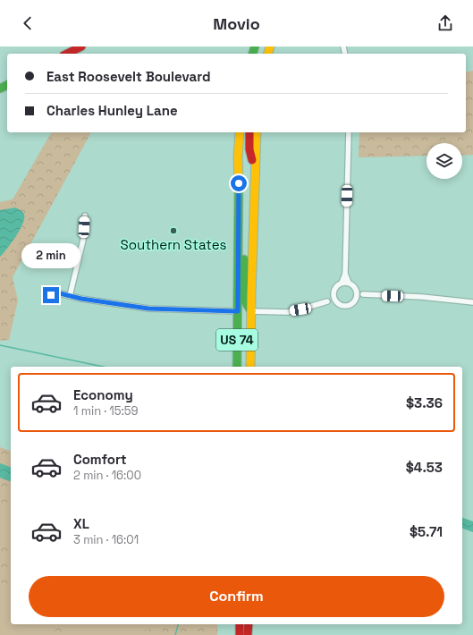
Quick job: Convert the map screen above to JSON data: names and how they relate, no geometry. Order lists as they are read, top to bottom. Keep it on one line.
{"streets":{"highway":["US 74"]},"places":["Southern States"],"page":{"header":"Movio","banner":["East Roosevelt Boulevard","Charles Hunley Lane"],"bubble":"2 min","list":[{"name":"Economy","note":"1 min · 15:59","value":"$3.36"},{"name":"Comfort","note":"2 min · 16:00","value":"$4.53"},{"name":"XL","note":"3 min · 16:01","value":"$5.71"}],"buttons":"Confirm"}}
